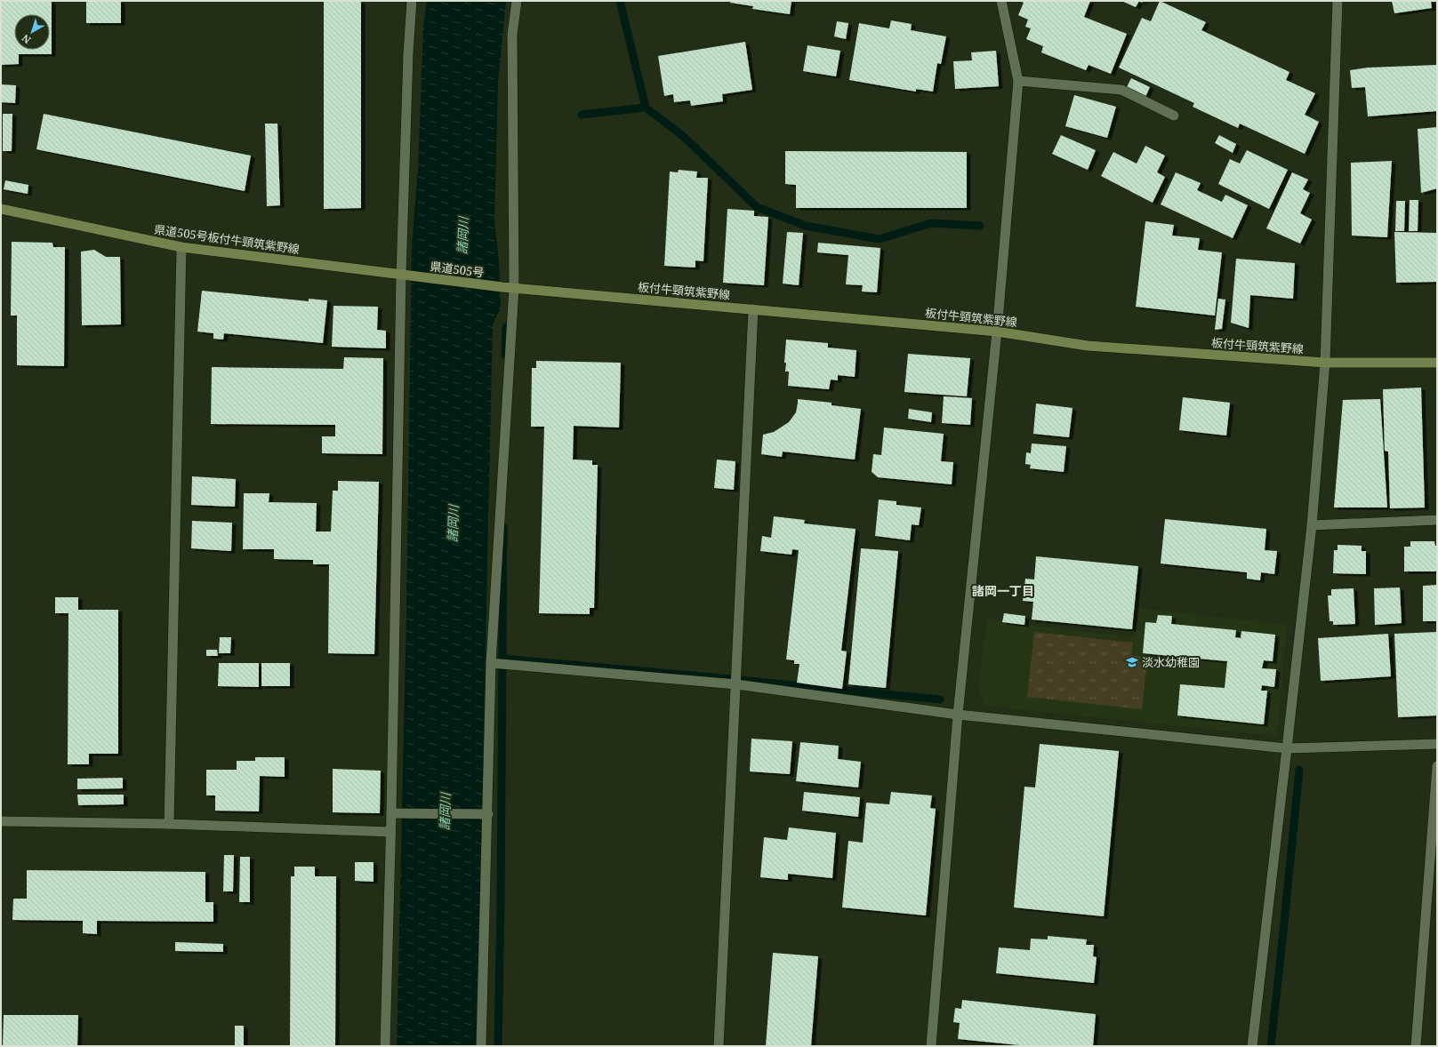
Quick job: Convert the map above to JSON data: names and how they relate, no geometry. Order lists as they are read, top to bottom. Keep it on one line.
{"streets":{"main road":["県道505号板付牛頸筑紫野線","県道505号","板付牛頸筑紫野線"]},"crossings":[["県道505号板付牛頸筑紫野線","県道505号"],["県道505号","板付牛頸筑紫野線"]],"districts":["諸岡一丁目"],"water":["諸岡川"],"places":{"school or university":["淡水幼稚園"]},"north":"bottom left"}
